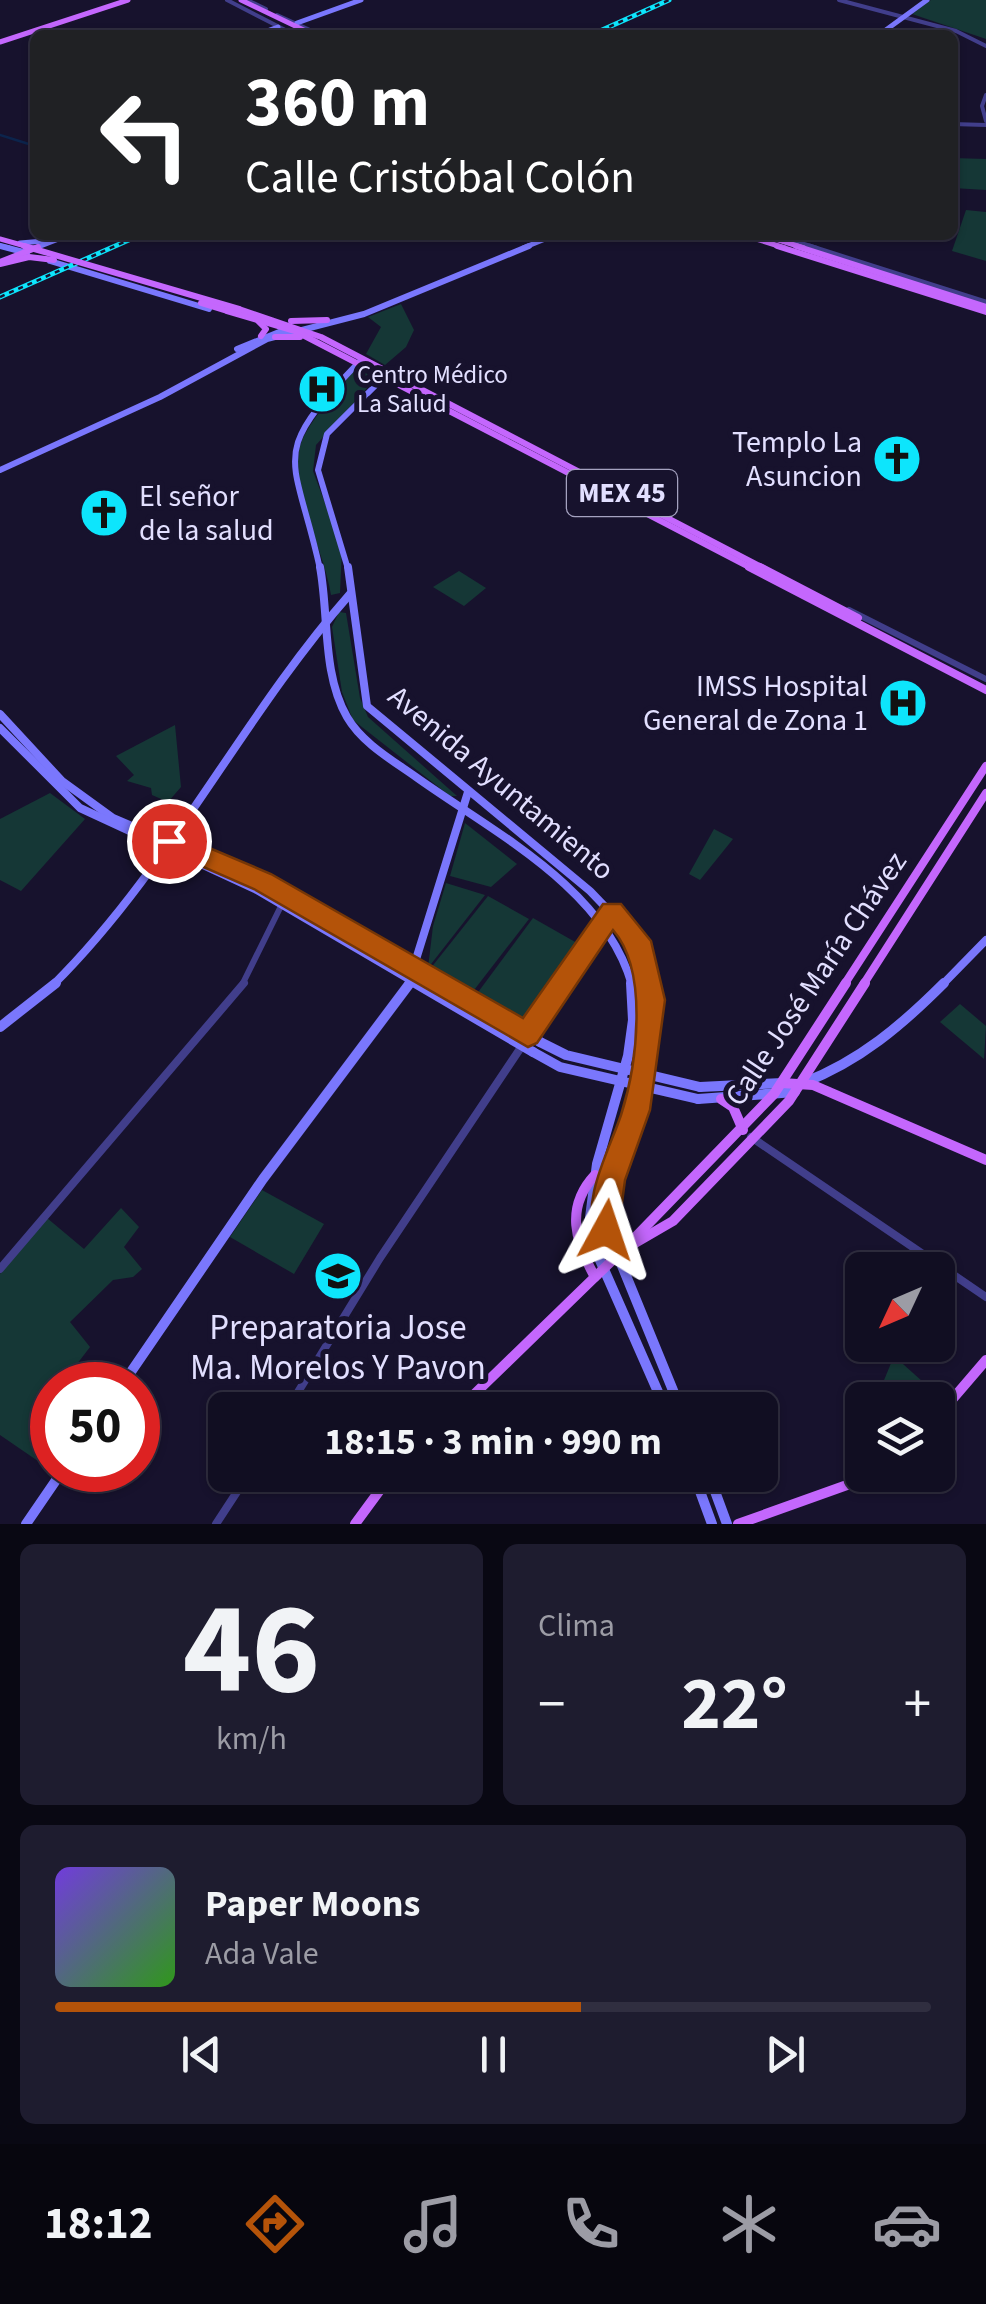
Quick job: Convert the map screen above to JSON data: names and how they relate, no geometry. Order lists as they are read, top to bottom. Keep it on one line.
{"streets":{"main road":["MEX 45","Avenida Ayuntamiento","Calle José María Chávez"]},"crossings":[["MEX 45","Avenida Ayuntamiento"]],"places":{"hospital":["Centro Médico La Salud","IMSS Hospital General de Zona 1"],"church":["Templo La Asuncion","El señor de la salud"],"school or university":["Preparatoria Jose Ma. Morelos Y Pavon"]},"north":"bottom left","page":{"turn":["360 m","Calle Cristóbal Colón"],"limit":"50","trip":"18:15 · 3 min · 990 m","tile":[["46","km/h"],"Clima"],"heat":["−","22°","+"],"song":["Paper Moons","Ada Vale"],"tabs":"18:12"}}
